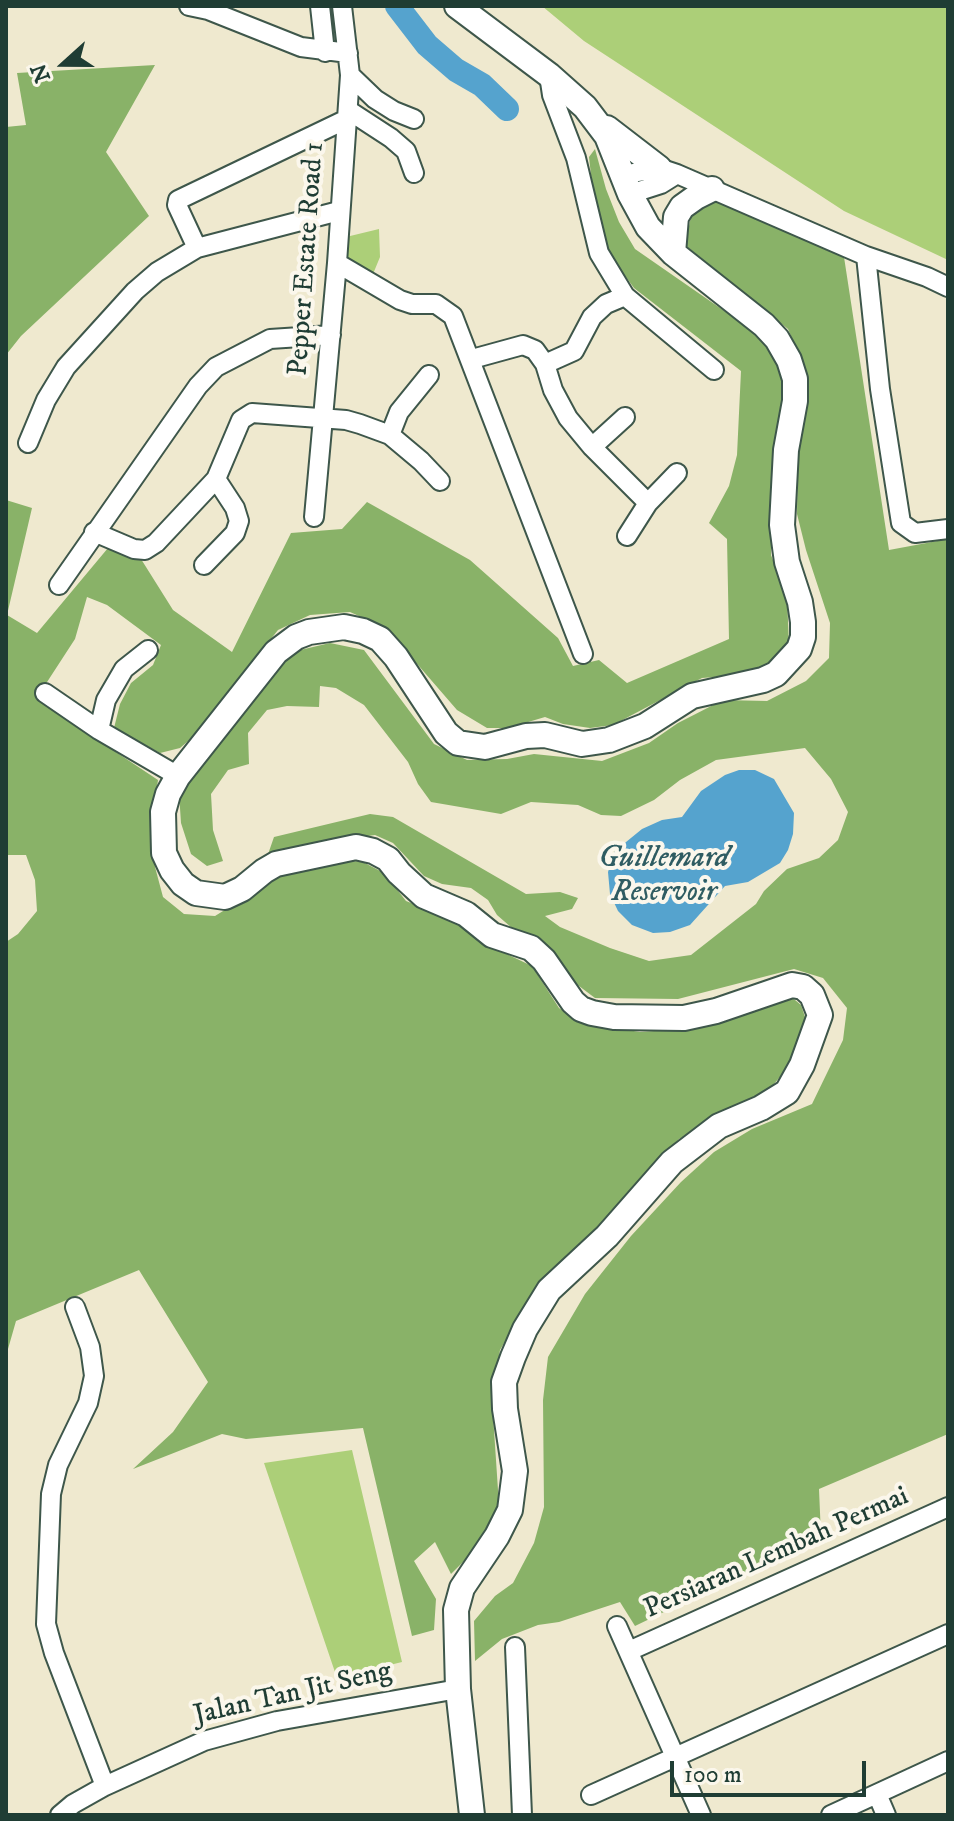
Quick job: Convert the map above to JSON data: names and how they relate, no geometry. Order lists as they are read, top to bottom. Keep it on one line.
{"streets":{"street":["Pepper Estate Road 1","Persiaran Lembah Permai","Jalan Tan Jit Seng"]},"water":["Guillemard Reservoir"],"scale_bar":"100 m","north":"left"}
